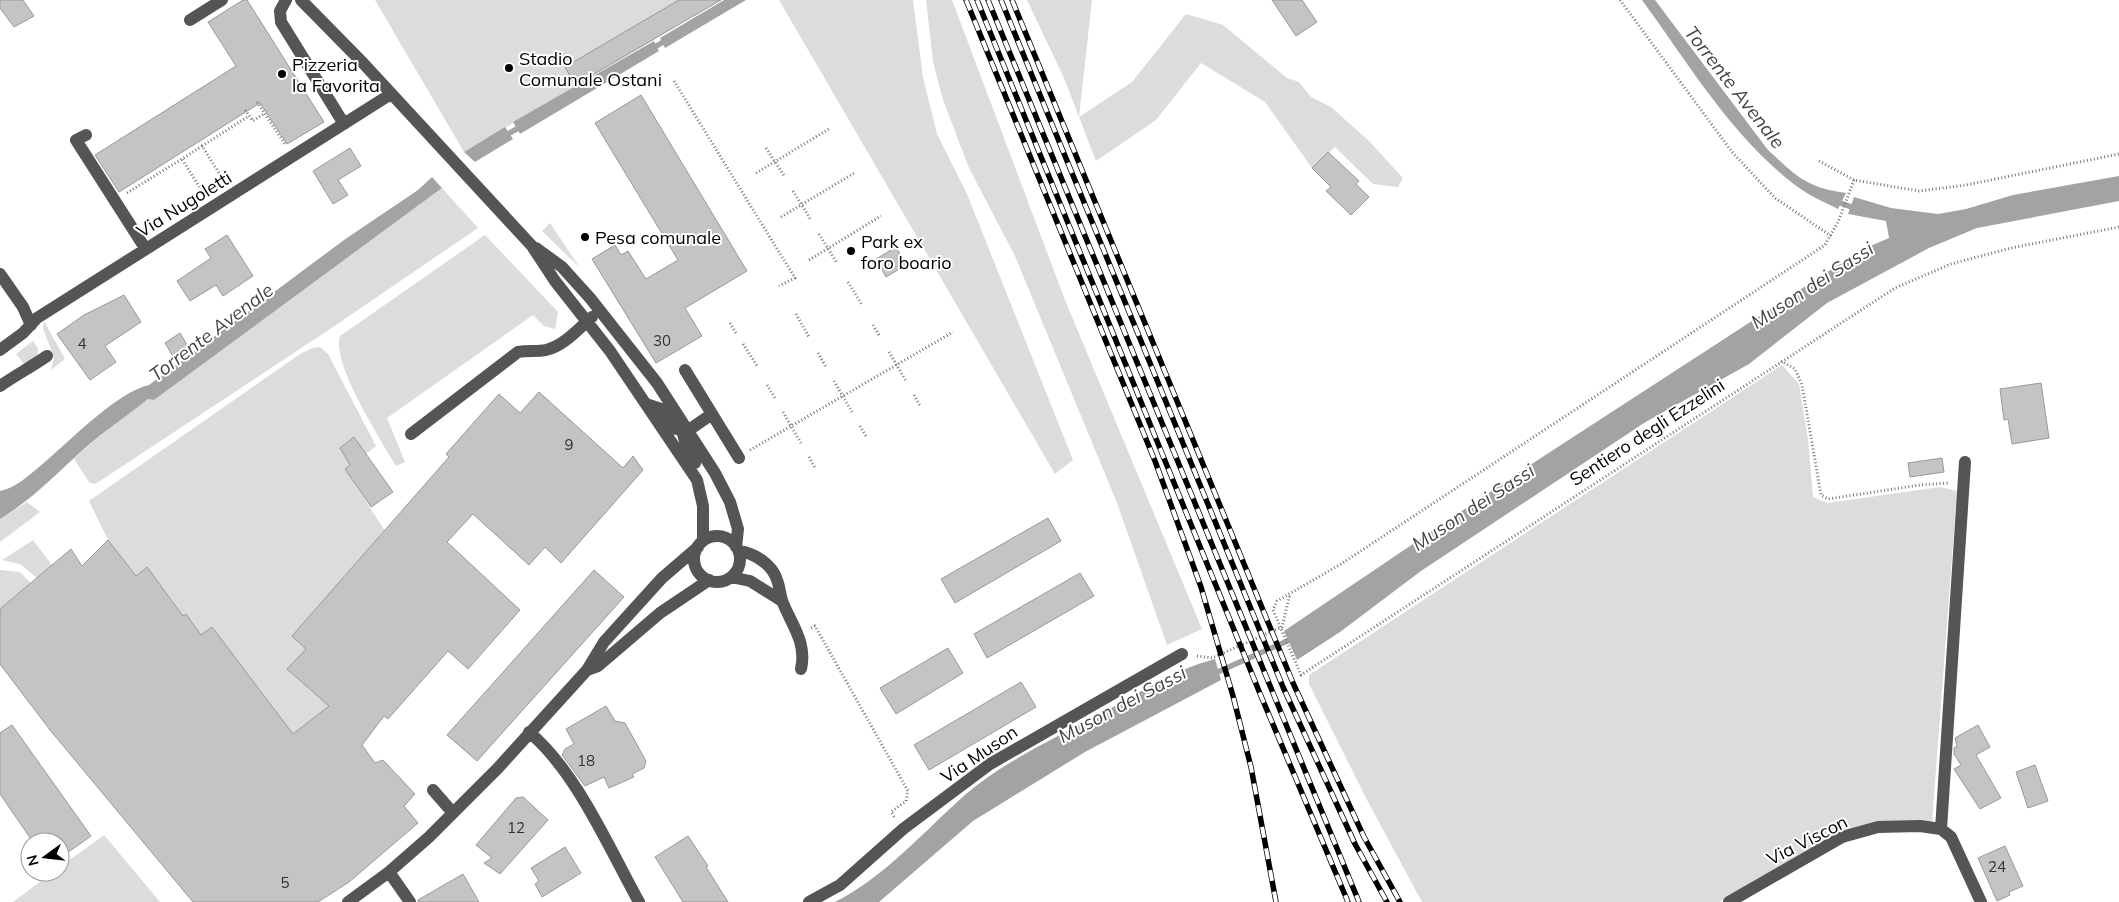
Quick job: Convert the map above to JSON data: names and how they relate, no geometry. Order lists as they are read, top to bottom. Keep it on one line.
{"streets":{"street":["Via Nugoletti","Via Muson","Via Viscon"],"path":["Sentiero degli Ezzelini"]},"water":["Torrente Avenale","Muson dei Sassi"],"places":["Stadio Comunale Ostani","Pizzeria la Favorita","Pesa comunale","Park ex foro boario"],"house_numbers":["30","4","9","18","12","24","5"],"north":"left"}
